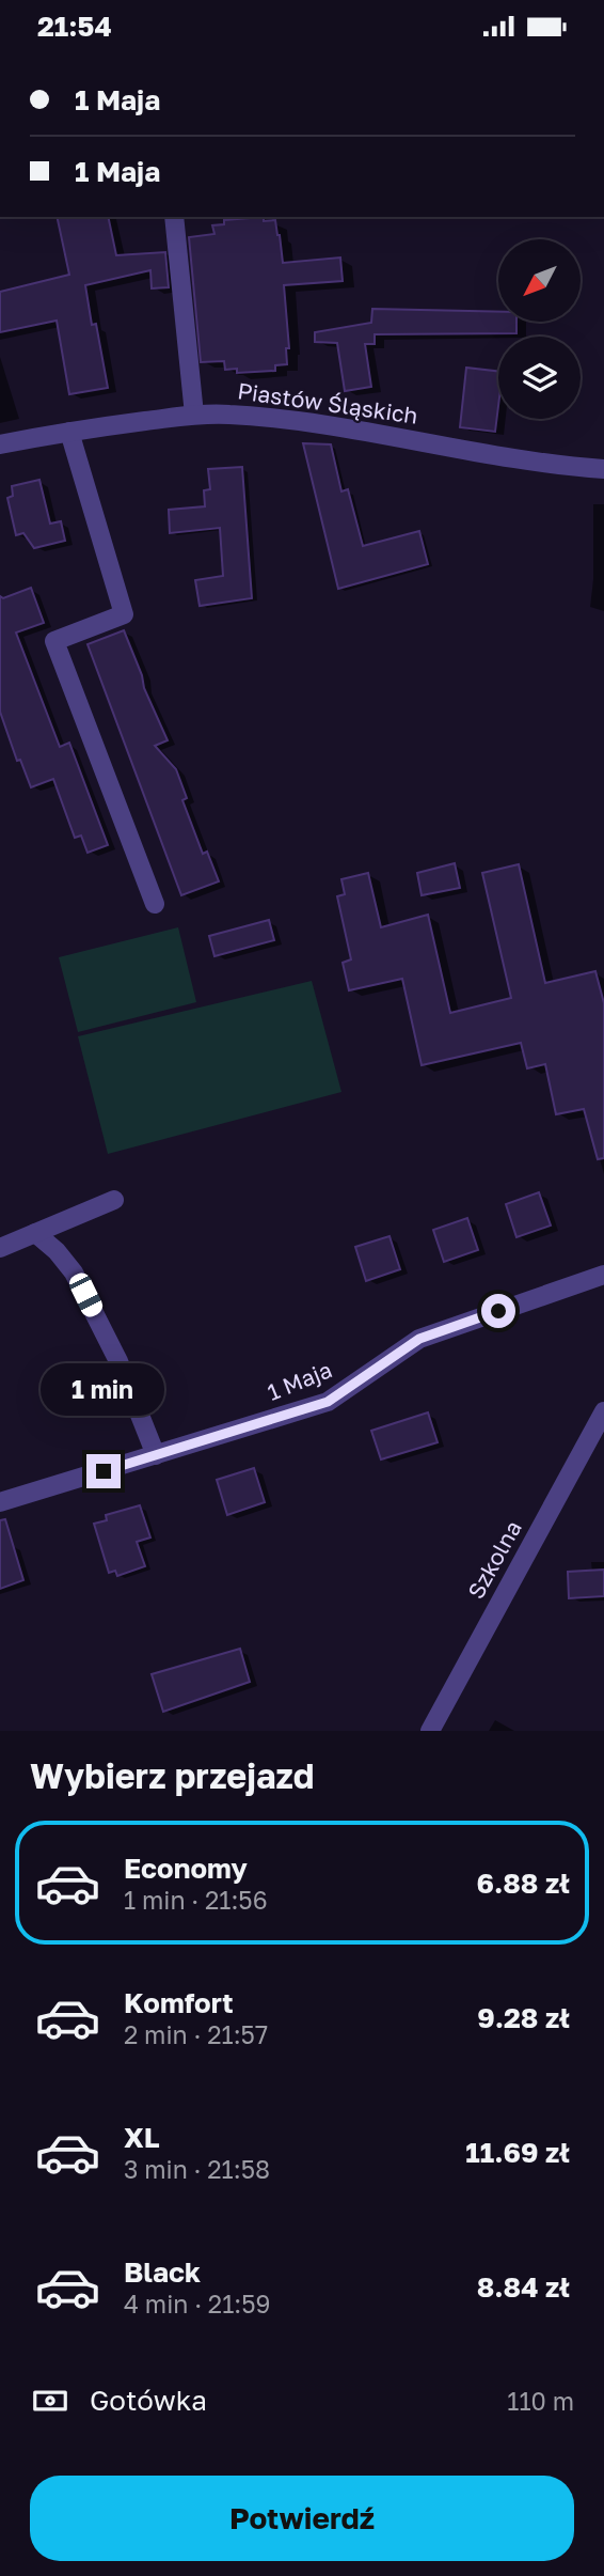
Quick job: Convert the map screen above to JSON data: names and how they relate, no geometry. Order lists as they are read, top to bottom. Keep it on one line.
{"streets":{"street":["Piastów Śląskich","1 Maja","Szkolna"]},"north":"bottom left","page":{"status":"21:54","banner":["1 Maja","1 Maja"],"bubble":"1 min","heading":"Wybierz przejazd","list":[{"name":"Economy","note":"1 min · 21:56","value":"6.88 zł"},{"name":"Komfort","note":"2 min · 21:57","value":"9.28 zł"},{"name":"XL","note":"3 min · 21:58","value":"11.69 zł"},{"name":"Black","note":"4 min · 21:59","value":"8.84 zł"}],"pay":["Gotówka","110 m"],"buttons":"Potwierdź"}}
